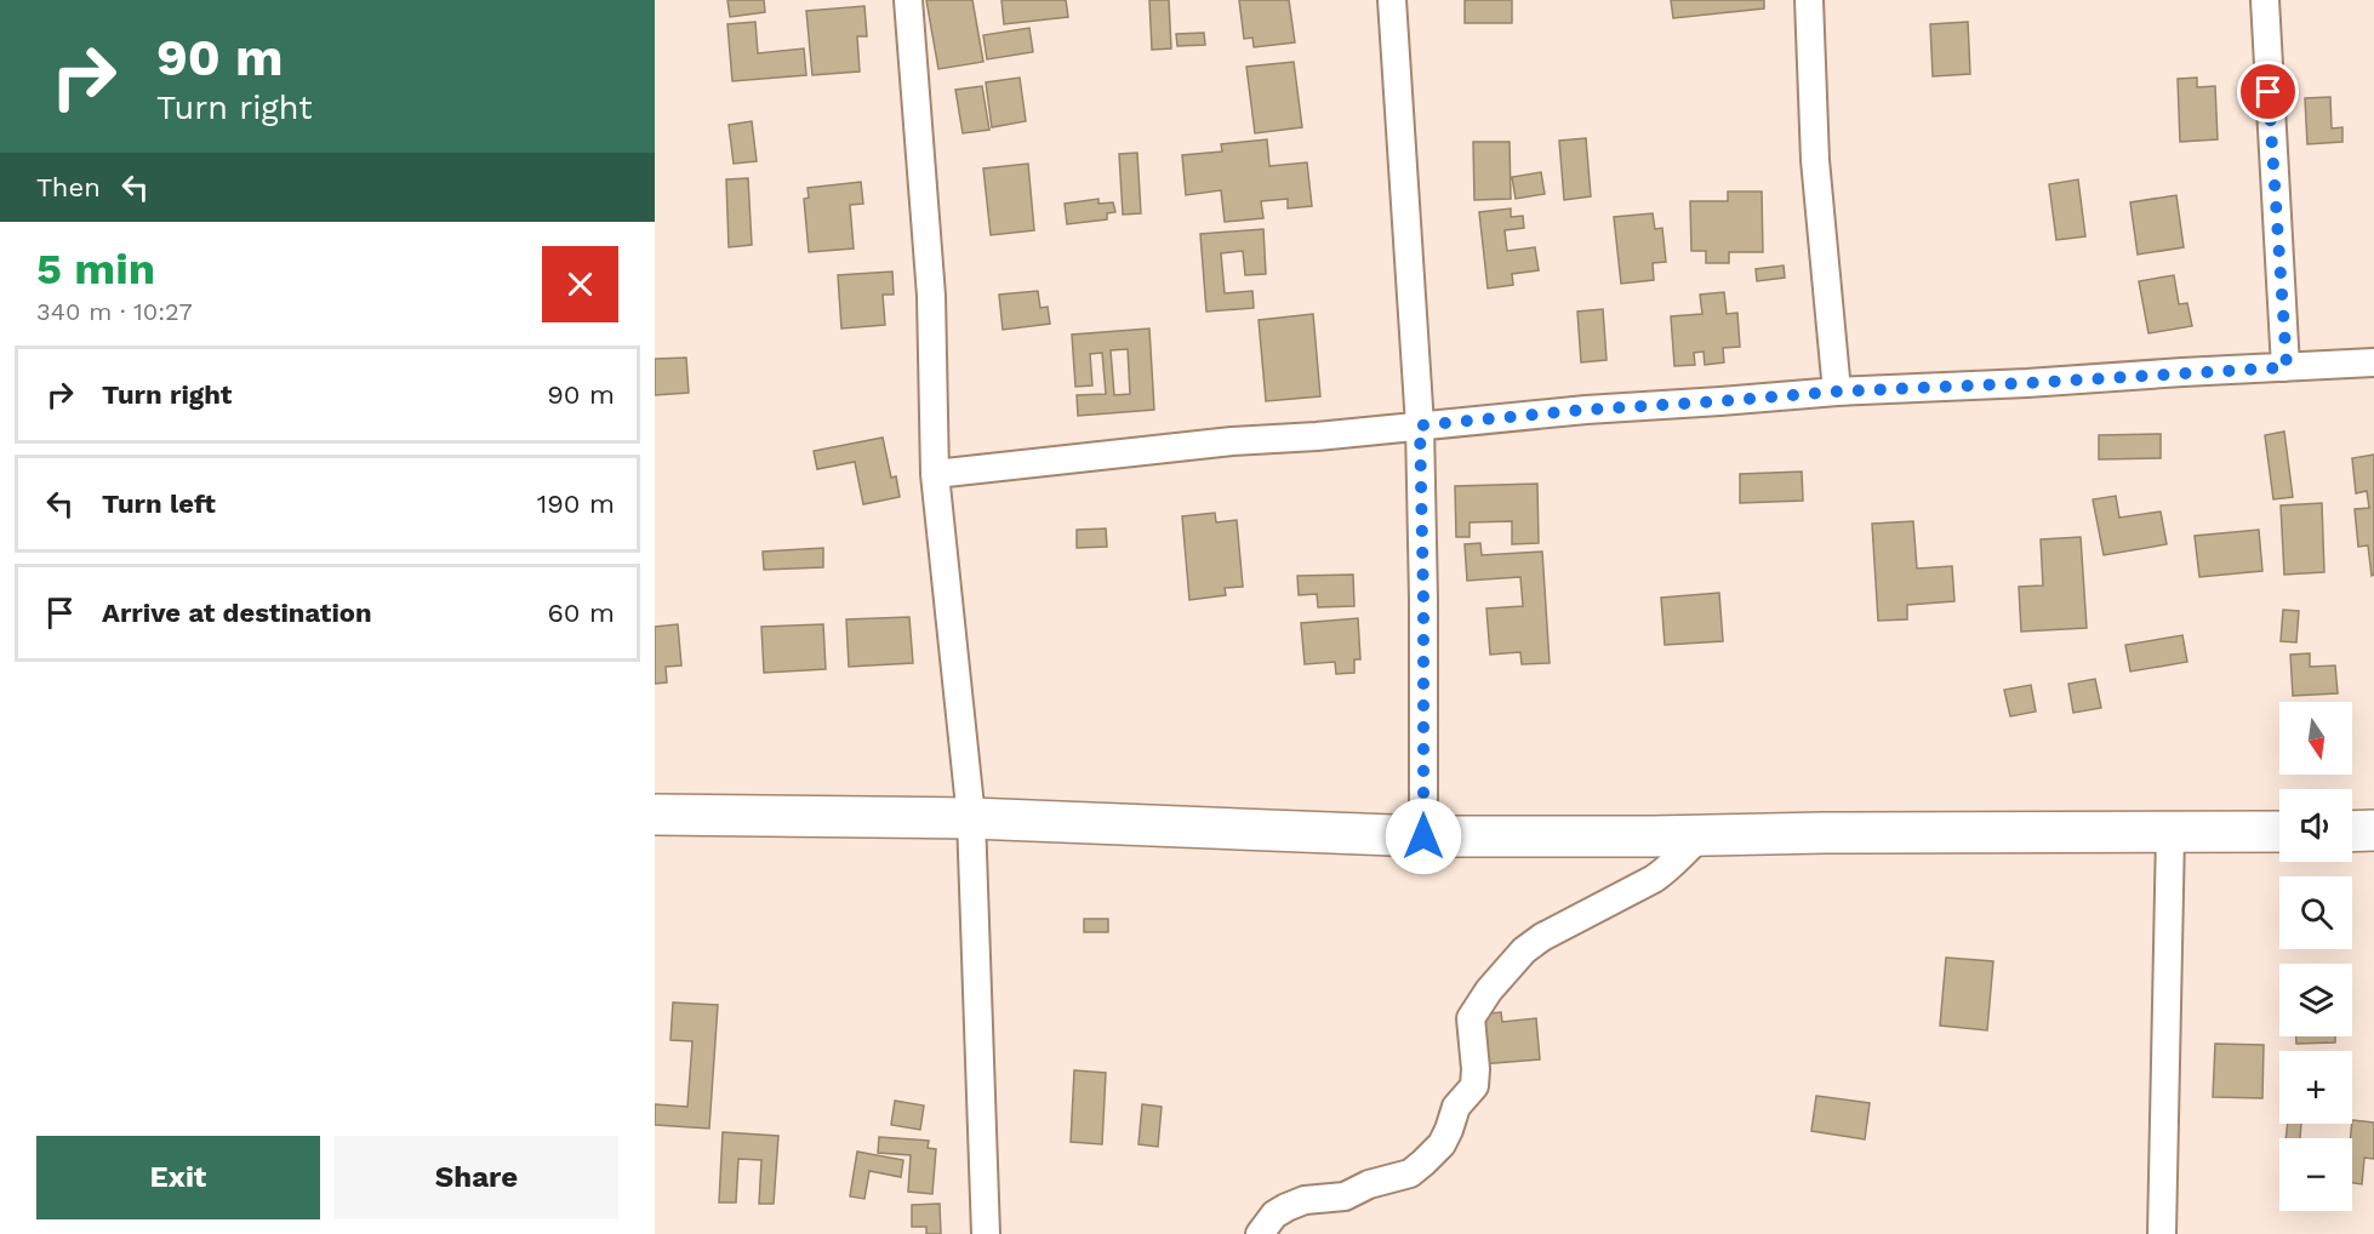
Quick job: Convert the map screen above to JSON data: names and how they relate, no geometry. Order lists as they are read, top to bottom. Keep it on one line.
{"north":"bottom","page":{"turn":["90 m","Turn right"],"then":"Then","heading":["5 min","340 m · 10:27"],"list":[{"name":"Turn right","value":"90 m"},{"name":"Turn left","value":"190 m"},{"name":"Arrive at destination","value":"60 m"}],"map_buttons":["+","−"],"buttons":["Exit","Share"]}}
